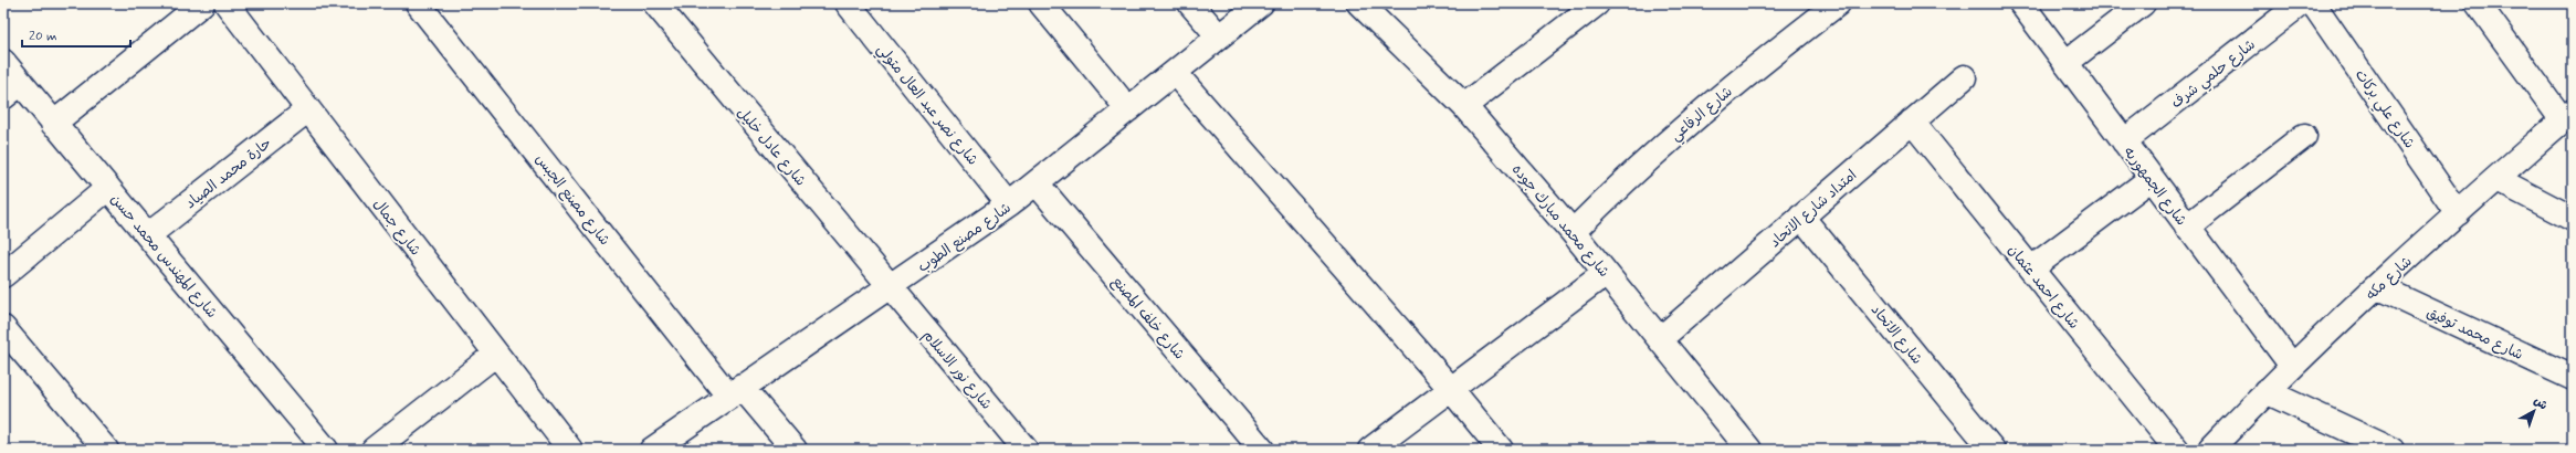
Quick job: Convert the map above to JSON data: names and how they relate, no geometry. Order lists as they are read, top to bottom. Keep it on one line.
{"streets":{"street":["شارع حلمي شرف","شارع نصر عبد العال متولي","شارع علي بركات","شارع الرفاعي","شارع عادل خليل","حارة محمد الصياد","شارع الجمهوريه","شارع مصنع الجبس","امتداد شارع الاتحاد","شارع محمد مبارك جوده","شارع جمال","شارع مصنع الطوب","شارع المهندس محمد حسن","شارع مكه","شارع احمد عثمان","شارع خلف المصنع","شارع محمد توفيق","شارع الاتحاد","شارع نور الاسلام"]},"crossings":[["شارع حلمي شرف","شارع الجمهوريه"],["شارع نصر عبد العال متولي","شارع مصنع الطوب"],["شارع علي بركات","شارع مكه"],["شارع الرفاعي","شارع محمد مبارك جوده"],["شارع عادل خليل","شارع مصنع الطوب"],["شارع عادل خليل","شارع نور الاسلام"],["حارة محمد الصياد","شارع جمال"],["حارة محمد الصياد","شارع المهندس محمد حسن"],["شارع الجمهوريه","شارع مكه"],["شارع مصنع الجبس","شارع مصنع الطوب"],["امتداد شارع الاتحاد","شارع محمد مبارك جوده"],["امتداد شارع الاتحاد","شارع احمد عثمان"],["امتداد شارع الاتحاد","شارع الاتحاد"],["شارع مصنع الطوب","شارع خلف المصنع"],["شارع مصنع الطوب","شارع نور الاسلام"],["شارع مكه","شارع محمد توفيق"]],"scale_bar":"20 m","north":"top right"}
